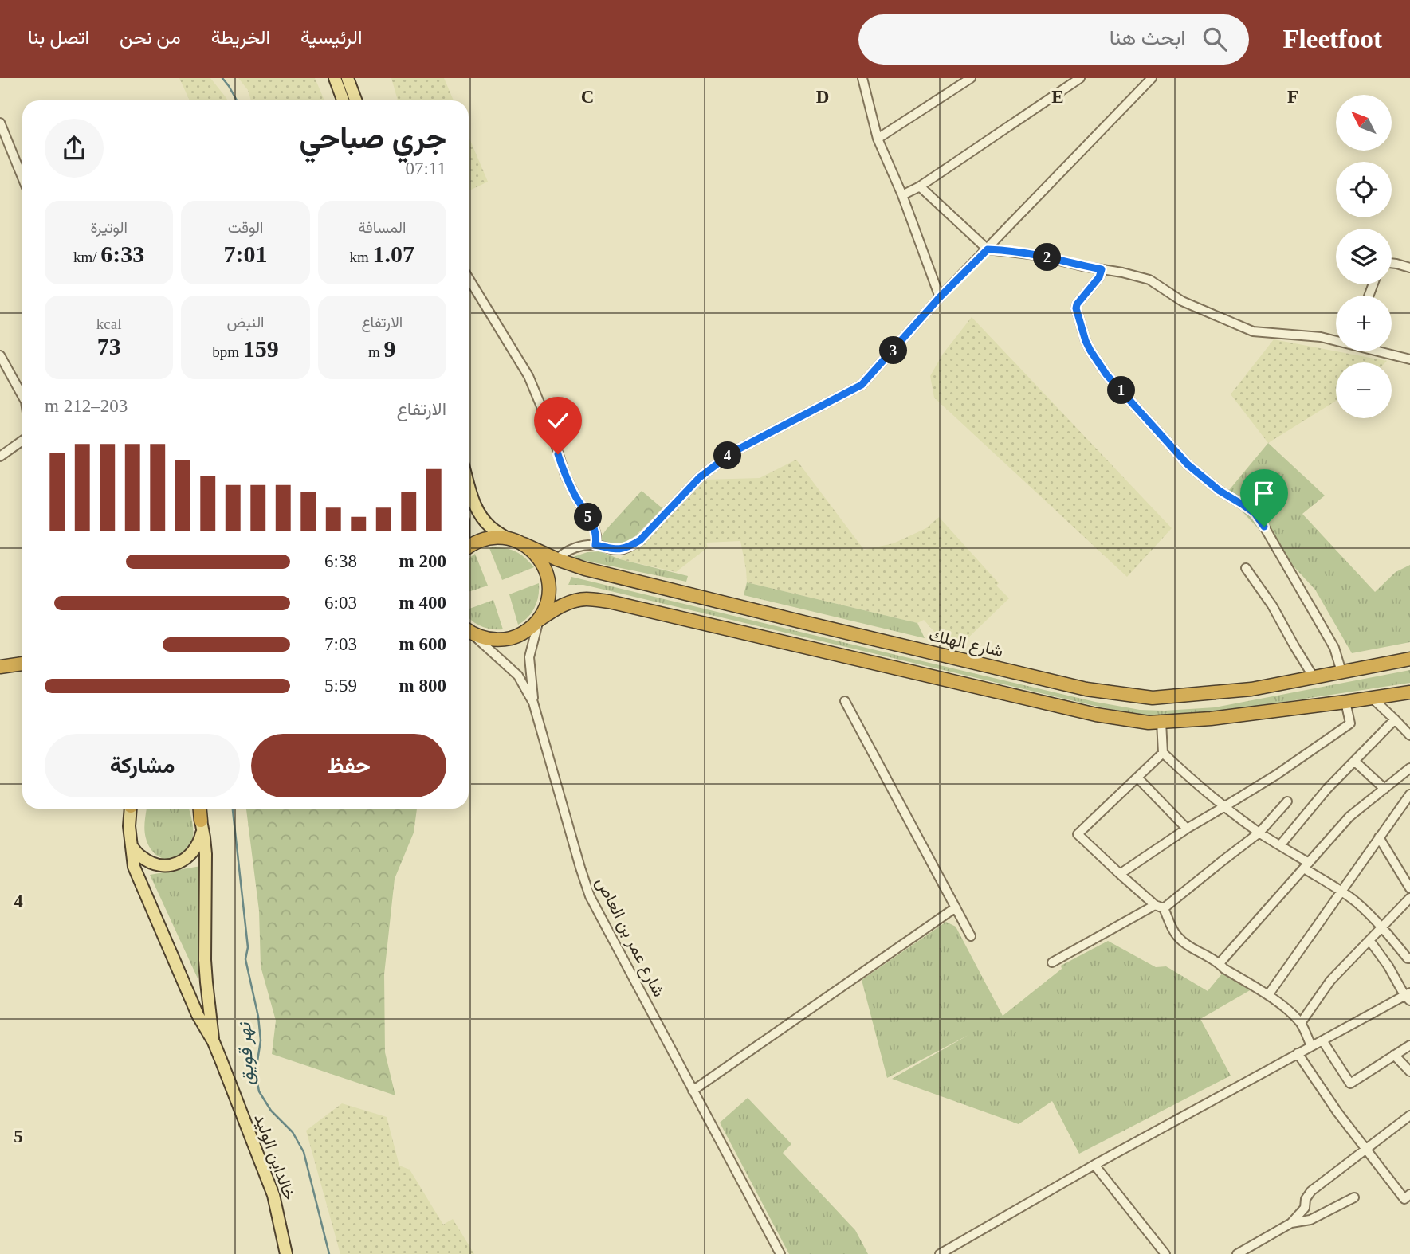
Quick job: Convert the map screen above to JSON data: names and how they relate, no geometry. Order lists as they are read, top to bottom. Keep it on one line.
{"streets":{"highway":["شارع الهلك"],"main road":["خالدابن الوليد"],"street":["شارع عمر بن العاص"]},"water":["نهر قويق"],"north":"top left","page":{"header":"Fleetfoot","search":"ابحث هنا","nav":["الرئيسية","الخريطة","من نحن","اتصل بنا"],"map_buttons":["+","−"],"heading":["جري صباحي","07:11"],"stats":[["المسافة","1.07 km"],["الوقت","7:01"],["الوتيرة","6:33 /km"],["الارتفاع","9 m"],["النبض","159 bpm"],["kcal","73"]],"pins":["2","3","1","4","5"],"chart":["الارتفاع","203–212 m"],"list":[{"name":"200 m","note":"6:38"},{"name":"400 m","note":"6:03"},{"name":"600 m","note":"7:03"},{"name":"800 m","note":"5:59"}],"buttons":["حفظ","مشاركة"]},"grid":{"columns":["C","D","E","F"],"rows":["4","5"]}}
